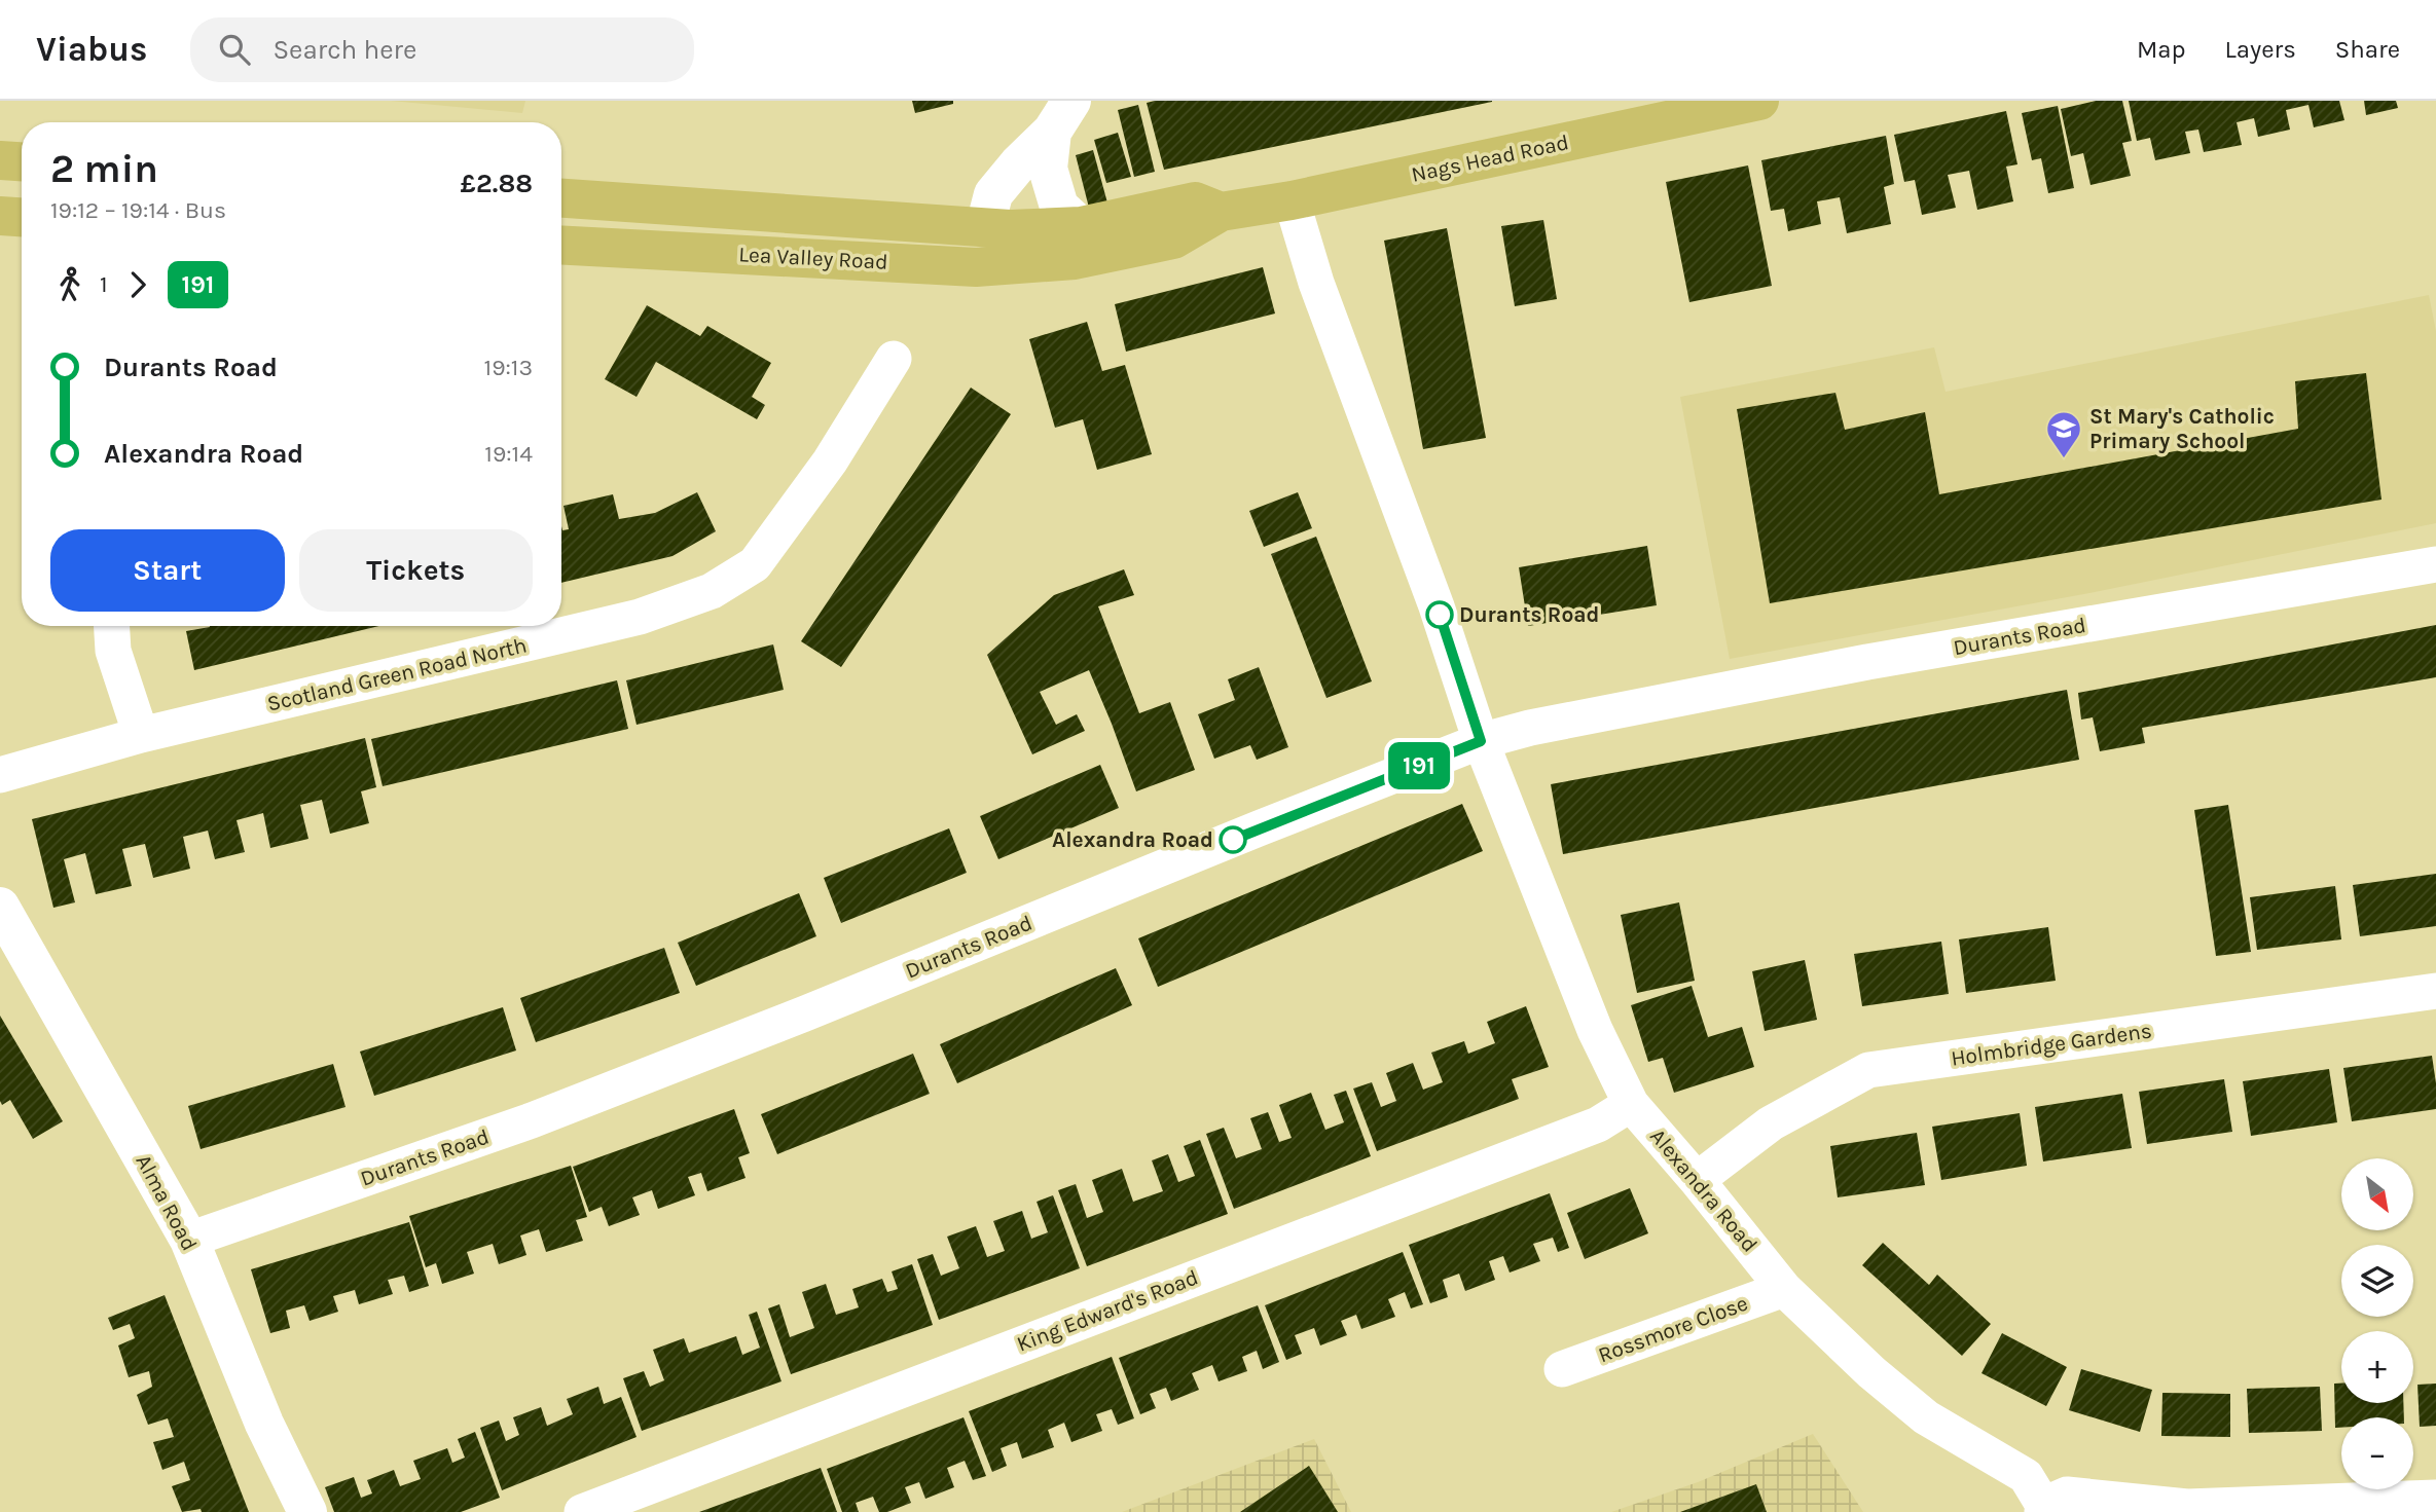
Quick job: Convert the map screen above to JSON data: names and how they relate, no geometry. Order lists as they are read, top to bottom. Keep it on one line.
{"streets":{"main road":["Nags Head Road","Lea Valley Road"],"street":["Durants Road","Scotland Green Road North","Holmbridge Gardens","Alexandra Road","Alma Road","King Edward's Road","Rossmore Close"]},"crossings":[["Nags Head Road","Lea Valley Road"],["Nags Head Road","Alexandra Road"],["Durants Road","Alexandra Road"],["Durants Road","Alma Road"],["Holmbridge Gardens","Alexandra Road"],["Alexandra Road","King Edward's Road"],["Alexandra Road","Rossmore Close"]],"places":{"school or university":["St Mary's Catholic Primary School"],"other":["Durants Road","Alexandra Road"]},"lines":["bus line 191"],"north":"bottom right","page":{"header":"Viabus","search":"Search here","nav":["Map","Layers","Share"],"on_map":"191","heading":["2 min","19:12 – 19:14 · Bus","£2.88"],"legs":["1","191"],"list":[{"name":"Durants Road","value":"19:13"},{"name":"Alexandra Road","value":"19:14"}],"buttons":["Start","Tickets"],"map_buttons":["+","−"]}}
